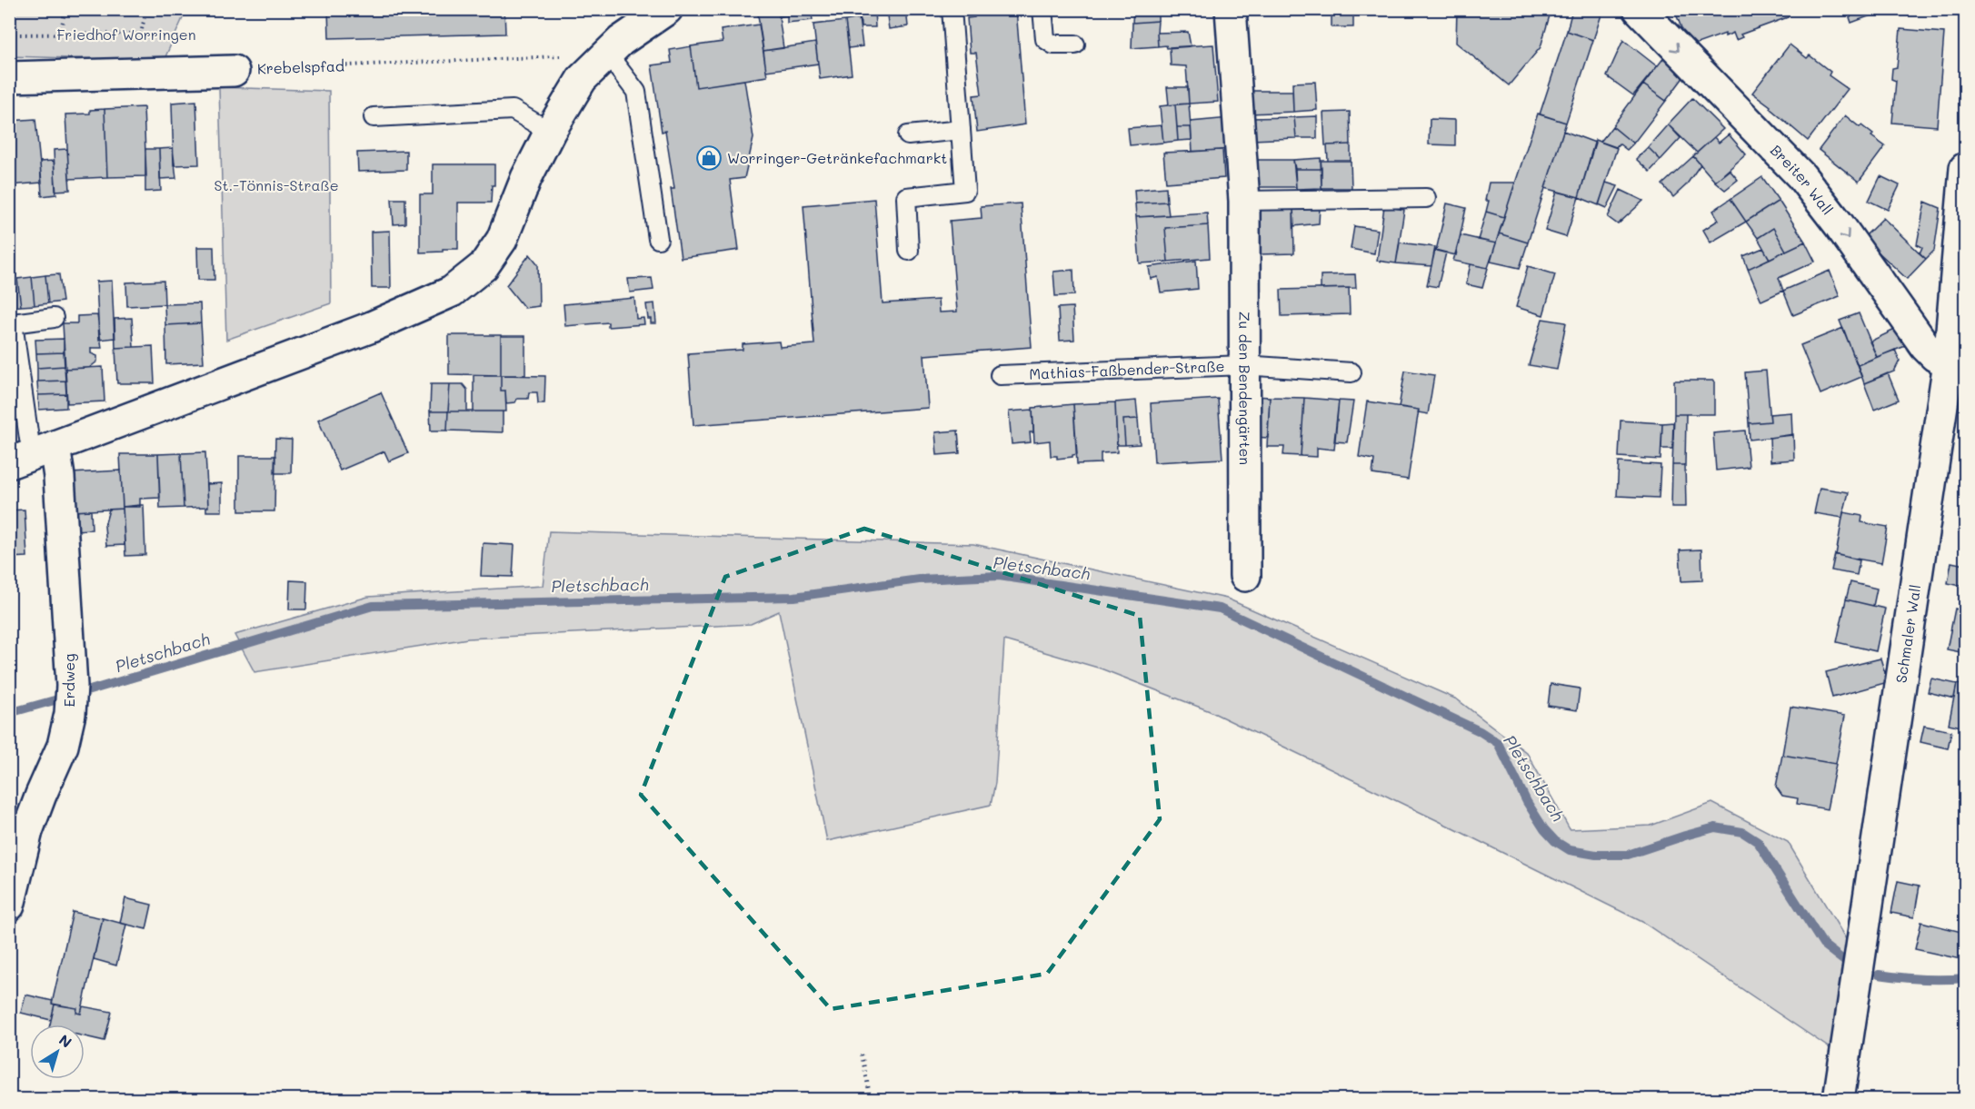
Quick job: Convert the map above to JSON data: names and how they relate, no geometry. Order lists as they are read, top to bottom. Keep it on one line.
{"streets":{"street":["Breiter Wall","Zu den Bendengärten","Schmaler Wall","Erdweg"],"lane":["Mathias-Faßbender-Straße"],"path":["Krebelspfad"]},"crossings":[["Breiter Wall","Schmaler Wall"],["Mathias-Faßbender-Straße","Zu den Bendengärten"]],"one_way":["Breiter Wall"],"water":["Pletschbach"],"parks":["Friedhof Worringen","St.-Tönnis-Straße"],"places":{"shop":["Worringer-Getränkefachmarkt"]},"north":"top right"}
